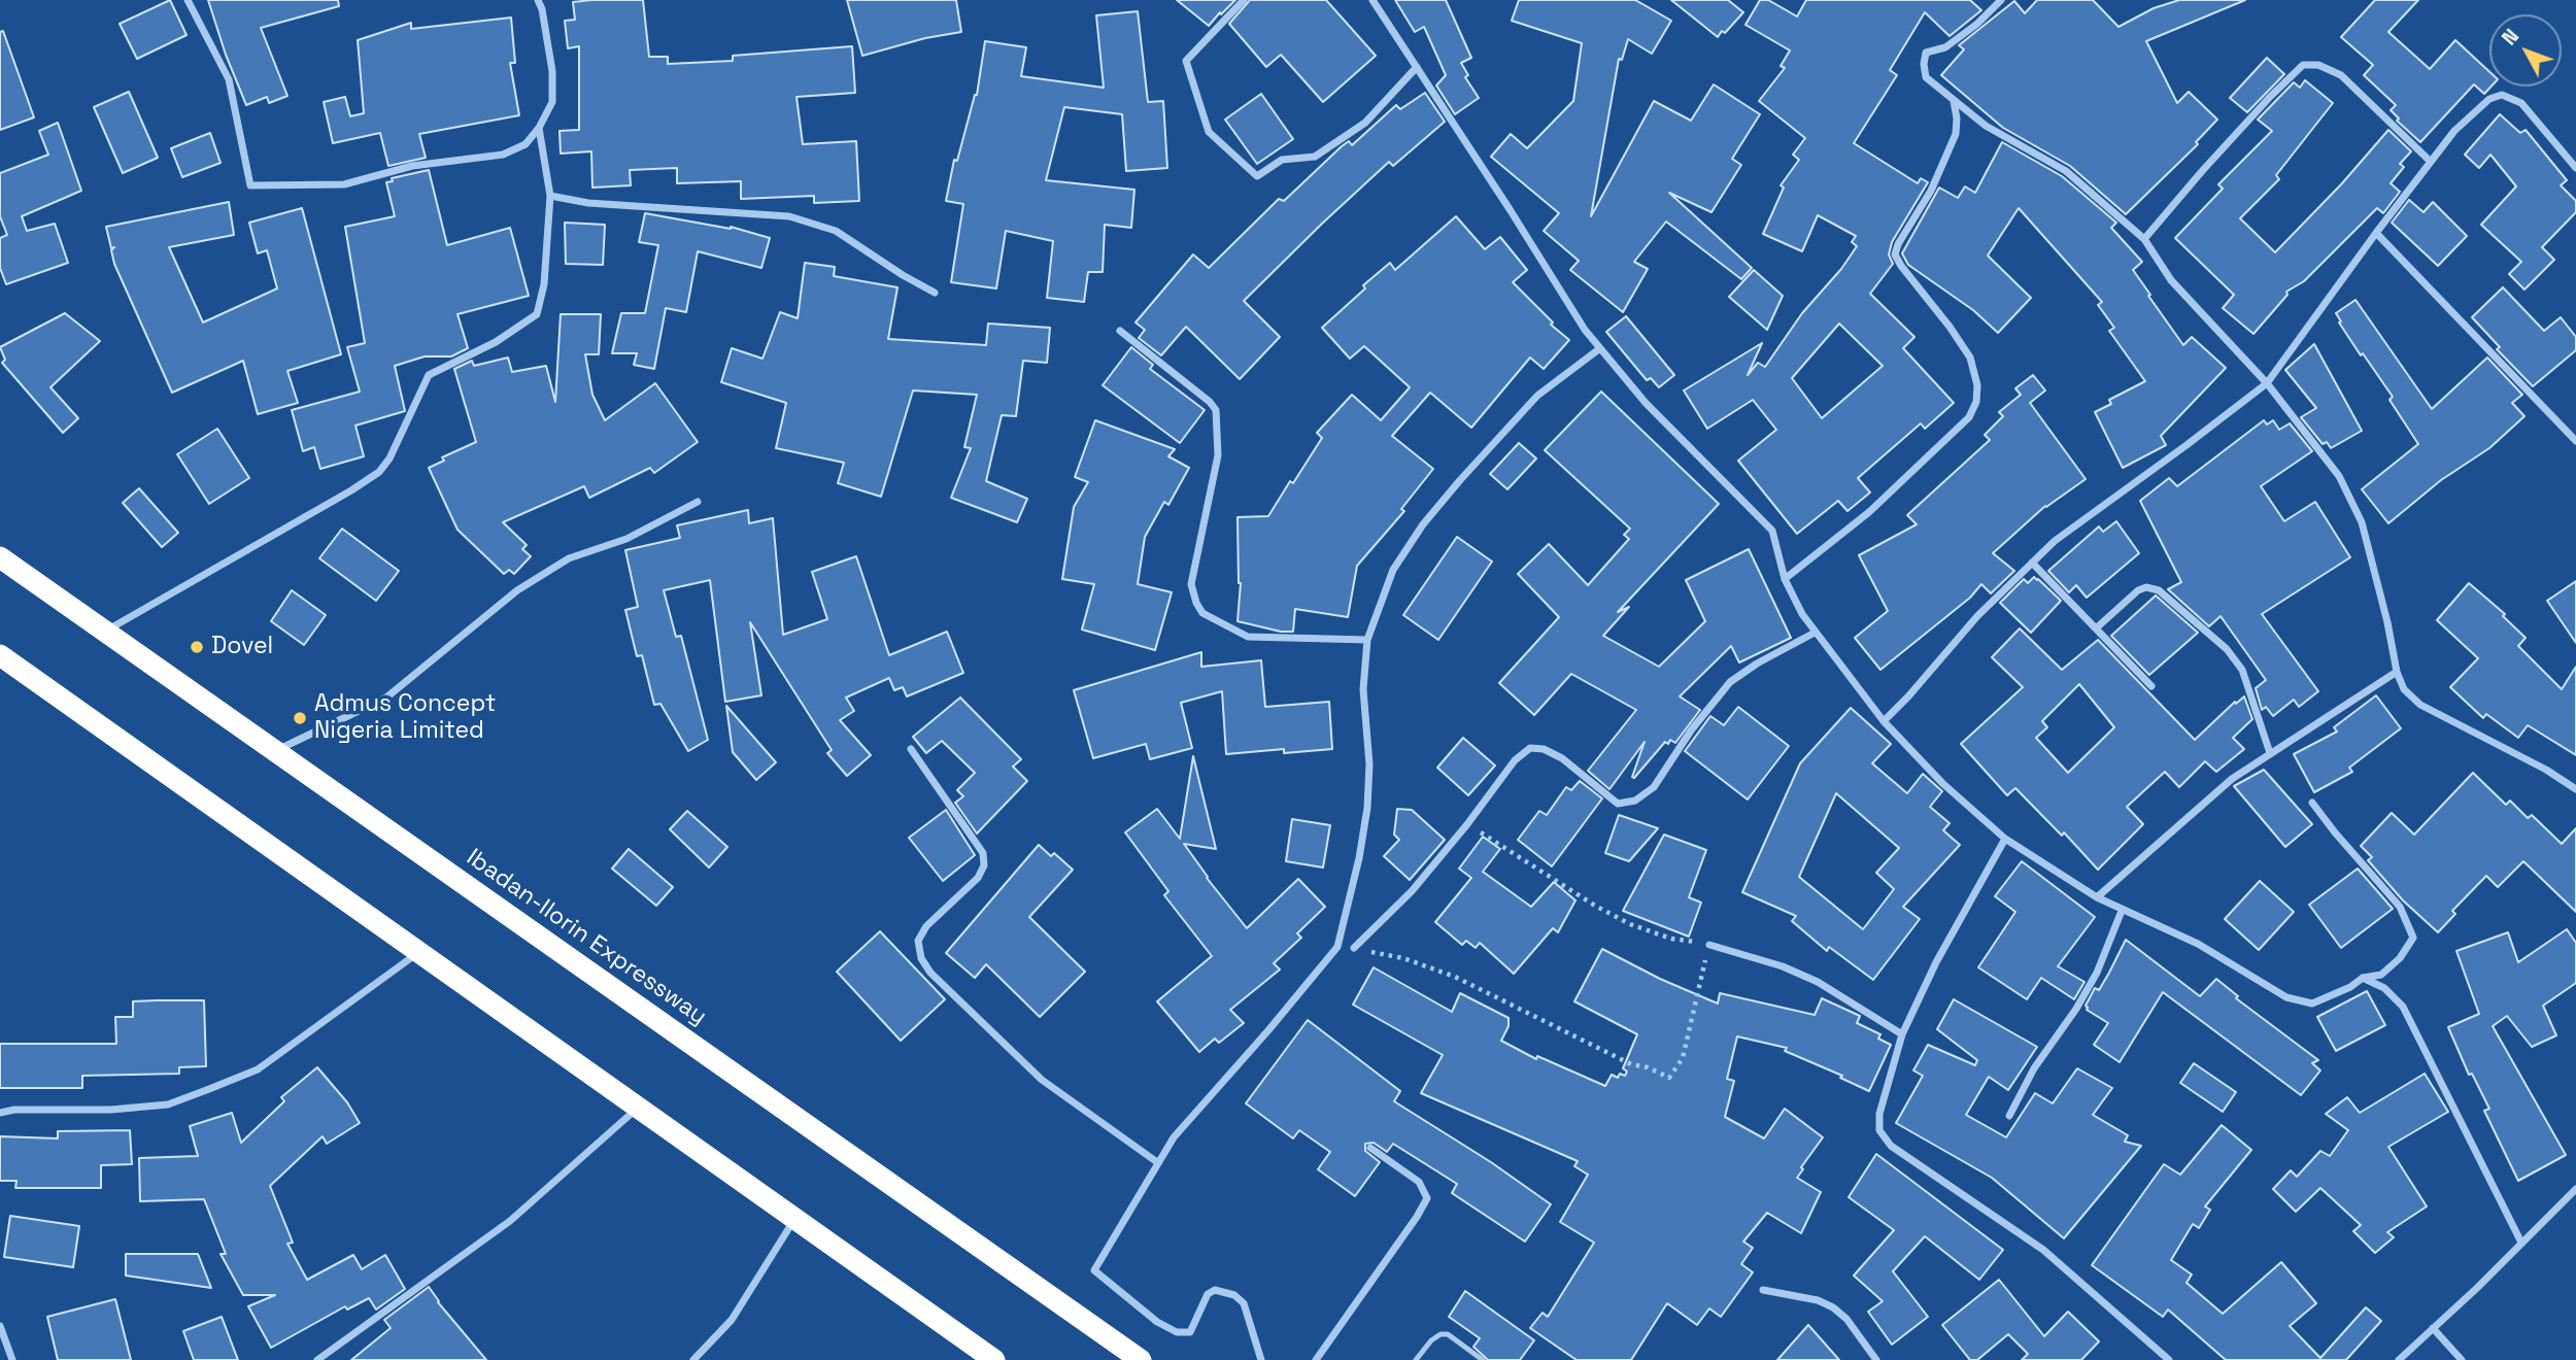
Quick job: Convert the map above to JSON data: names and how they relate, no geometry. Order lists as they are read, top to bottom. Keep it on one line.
{"streets":{"highway":["Ibadan-Ilorin Expressway"]},"places":["Dovel","Admus Concept Nigeria Limited"],"north":"top left"}
